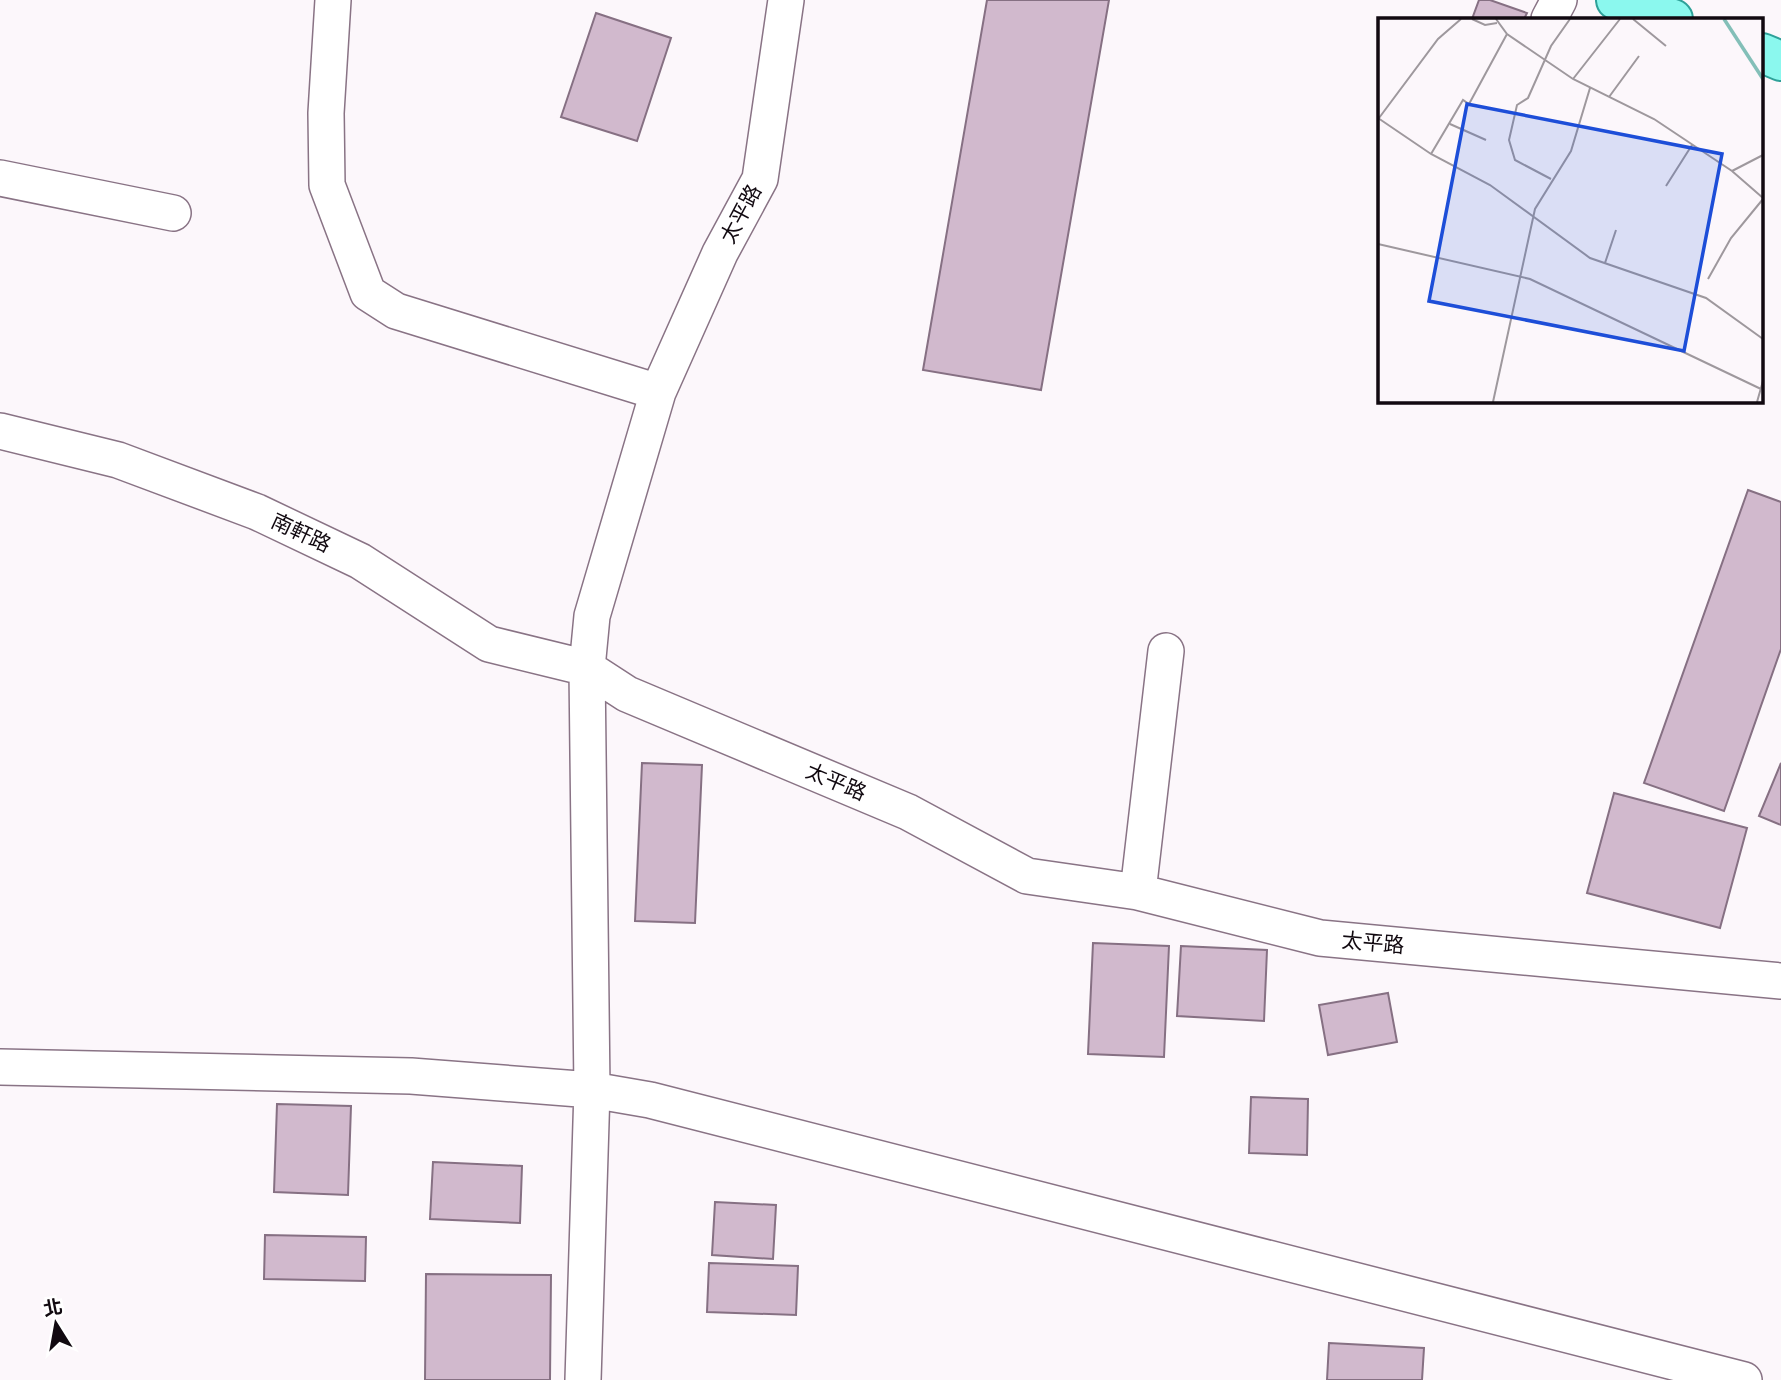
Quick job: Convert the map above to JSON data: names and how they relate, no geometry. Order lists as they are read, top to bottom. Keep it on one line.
{"streets":{"street":["太平路","南軒路"]},"crossings":[["太平路","南軒路"]],"north":"top"}
